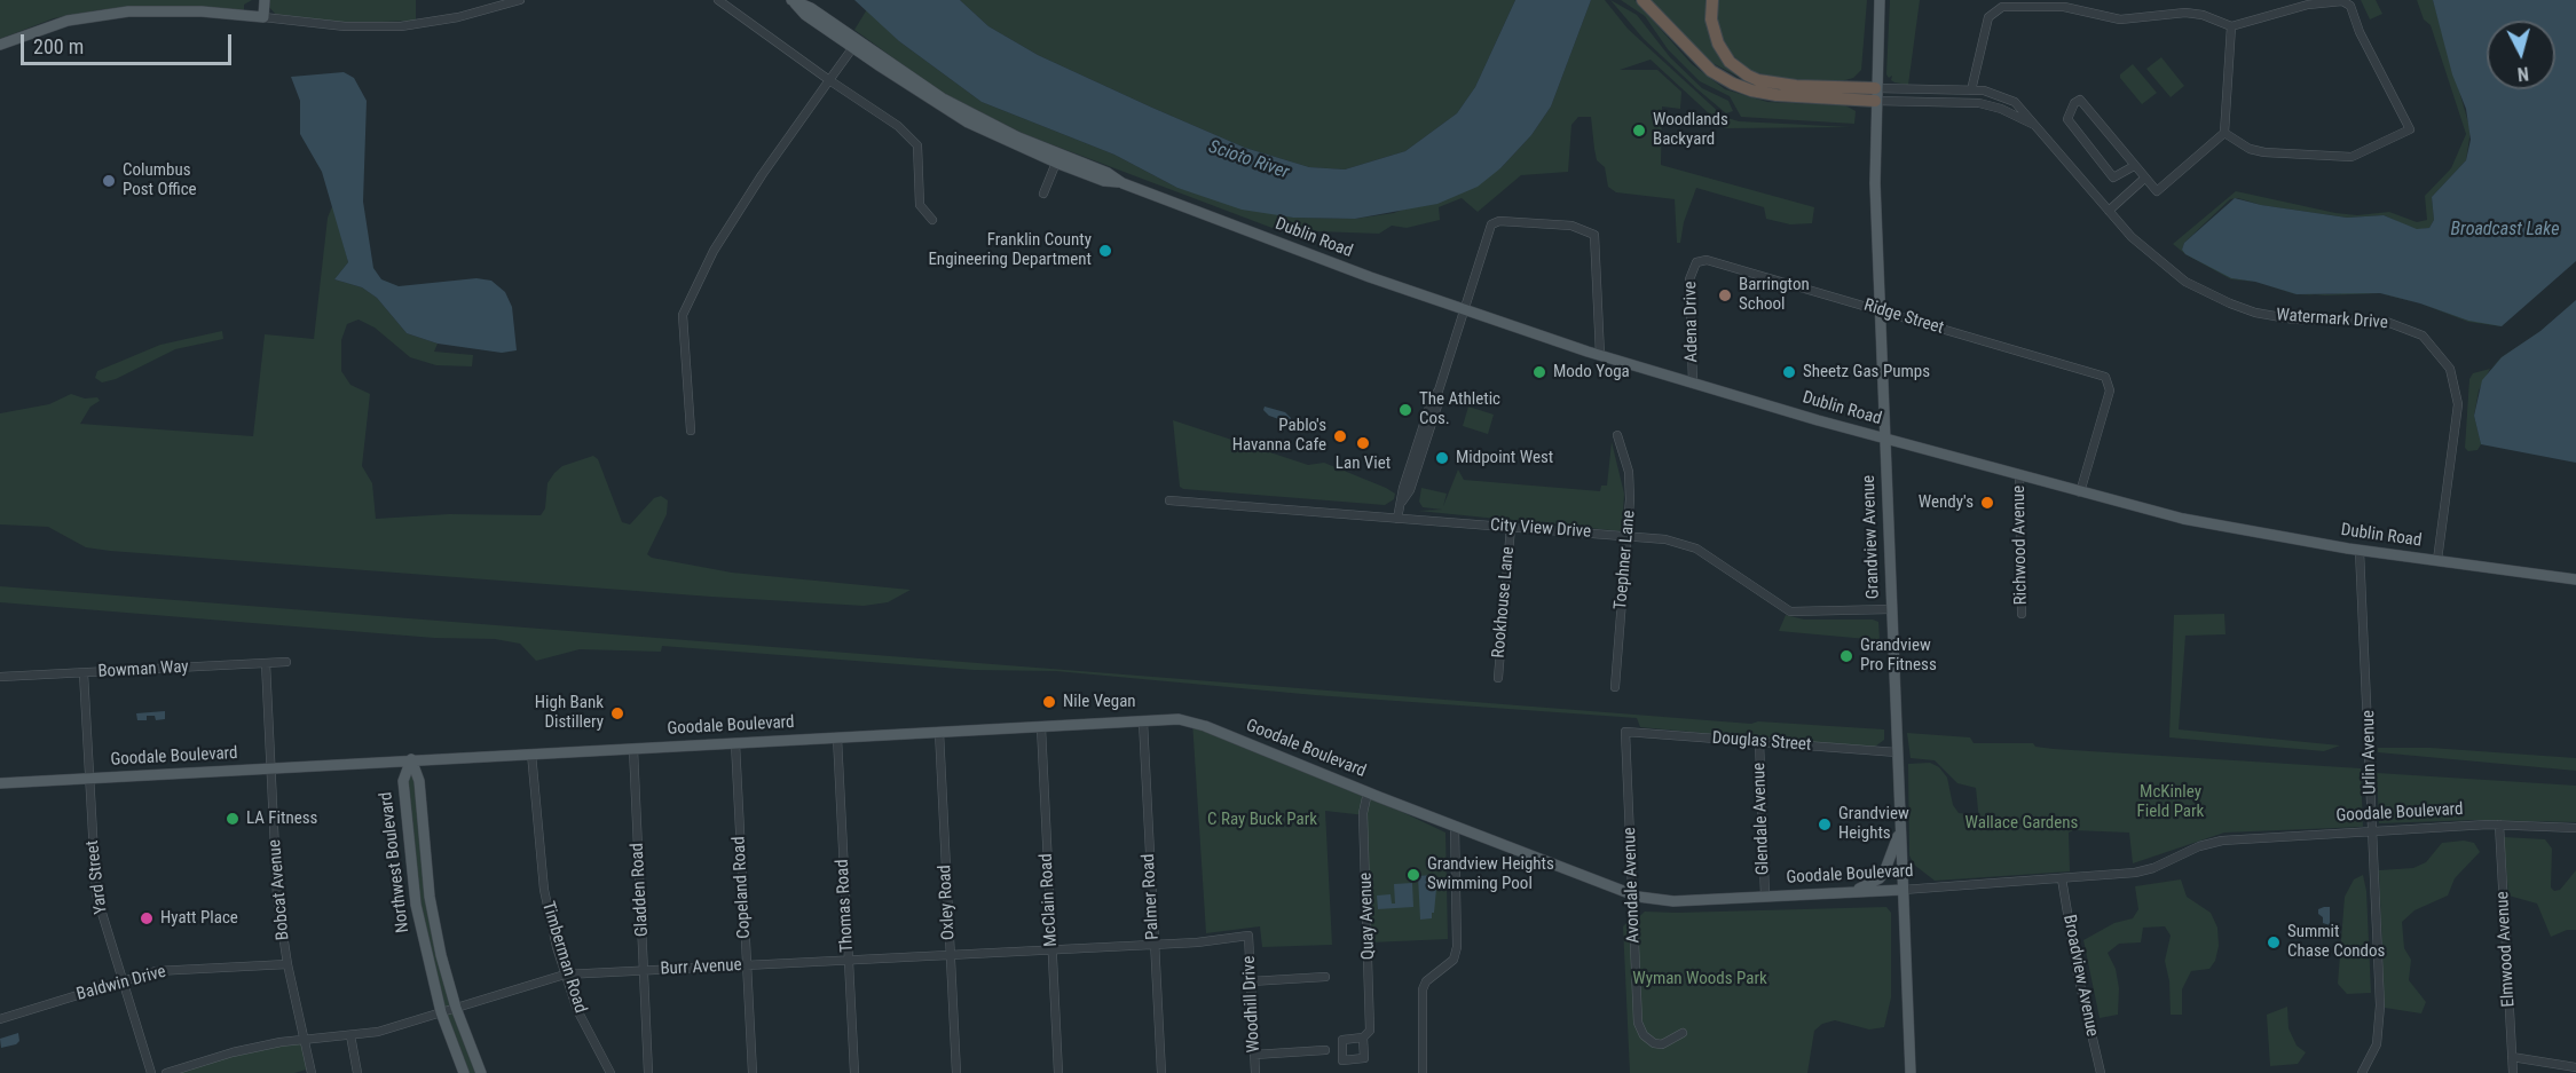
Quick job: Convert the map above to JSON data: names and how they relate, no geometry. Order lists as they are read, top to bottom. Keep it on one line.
{"streets":{"main road":["Dublin Road","Grandview Avenue","Goodale Boulevard","Northwest Boulevard"],"street":["Ridge Street","Watermark Drive","Adena Drive","City View Drive","Richwood Avenue","Toephner Lane","Rookhouse Lane","Bowman Way","Douglas Street","Urlin Avenue","Glendale Avenue","Yard Street","Avondale Avenue","Copeland Road","Bobcat Avenue","Gladden Road","Palmer Road","McClain Road","Oxley Road","Thomas Road","Quay Avenue","Elmwood Avenue","Timberman Road","Burr Avenue","Broadview Avenue","Baldwin Drive","Woodhill Drive"]},"crossings":[["Dublin Road","Ridge Street"],["Dublin Road","Watermark Drive"],["Dublin Road","Adena Drive"],["Dublin Road","Grandview Avenue"],["Dublin Road","Richwood Avenue"],["Dublin Road","Urlin Avenue"],["Ridge Street","Adena Drive"],["Ridge Street","Grandview Avenue"],["Watermark Drive","Grandview Avenue"],["City View Drive","Grandview Avenue"],["City View Drive","Toephner Lane"],["City View Drive","Rookhouse Lane"],["Grandview Avenue","Goodale Boulevard"],["Grandview Avenue","Douglas Street"],["Bowman Way","Yard Street"],["Bowman Way","Bobcat Avenue"],["Goodale Boulevard","Urlin Avenue"],["Goodale Boulevard","Glendale Avenue"],["Goodale Boulevard","Northwest Boulevard"],["Goodale Boulevard","Yard Street"],["Goodale Boulevard","Avondale Avenue"],["Goodale Boulevard","Copeland Road"],["Goodale Boulevard","Bobcat Avenue"],["Goodale Boulevard","Gladden Road"],["Goodale Boulevard","Palmer Road"],["Goodale Boulevard","McClain Road"],["Goodale Boulevard","Oxley Road"],["Goodale Boulevard","Thomas Road"],["Goodale Boulevard","Quay Avenue"],["Goodale Boulevard","Elmwood Avenue"],["Goodale Boulevard","Timberman Road"],["Goodale Boulevard","Broadview Avenue"],["Douglas Street","Glendale Avenue"],["Douglas Street","Avondale Avenue"],["Northwest Boulevard","Burr Avenue"],["Yard Street","Baldwin Drive"],["Copeland Road","Burr Avenue"],["Bobcat Avenue","Burr Avenue"],["Bobcat Avenue","Baldwin Drive"],["Gladden Road","Burr Avenue"],["Palmer Road","Burr Avenue"],["McClain Road","Burr Avenue"],["Oxley Road","Burr Avenue"],["Thomas Road","Burr Avenue"],["Timberman Road","Burr Avenue"],["Burr Avenue","Woodhill Drive"]],"water":["Scioto River","Broadcast Lake"],"parks":["McKinley Field Park","C Ray Buck Park","Wallace Gardens","Wyman Woods Park"],"places":["Woodlands Backyard","Columbus Post Office","Franklin County Engineering Department","Barrington School","Modo Yoga","Sheetz Gas Pumps","The Athletic Cos.","Pablo's Havanna Cafe","Lan Viet","Midpoint West","Wendy's","Grandview Pro Fitness","Nile Vegan","High Bank Distillery","LA Fitness","Grandview Heights","Grandview Heights Swimming Pool","Hyatt Place","Summit Chase Condos"],"scale_bar":"200 m","north":"bottom"}
